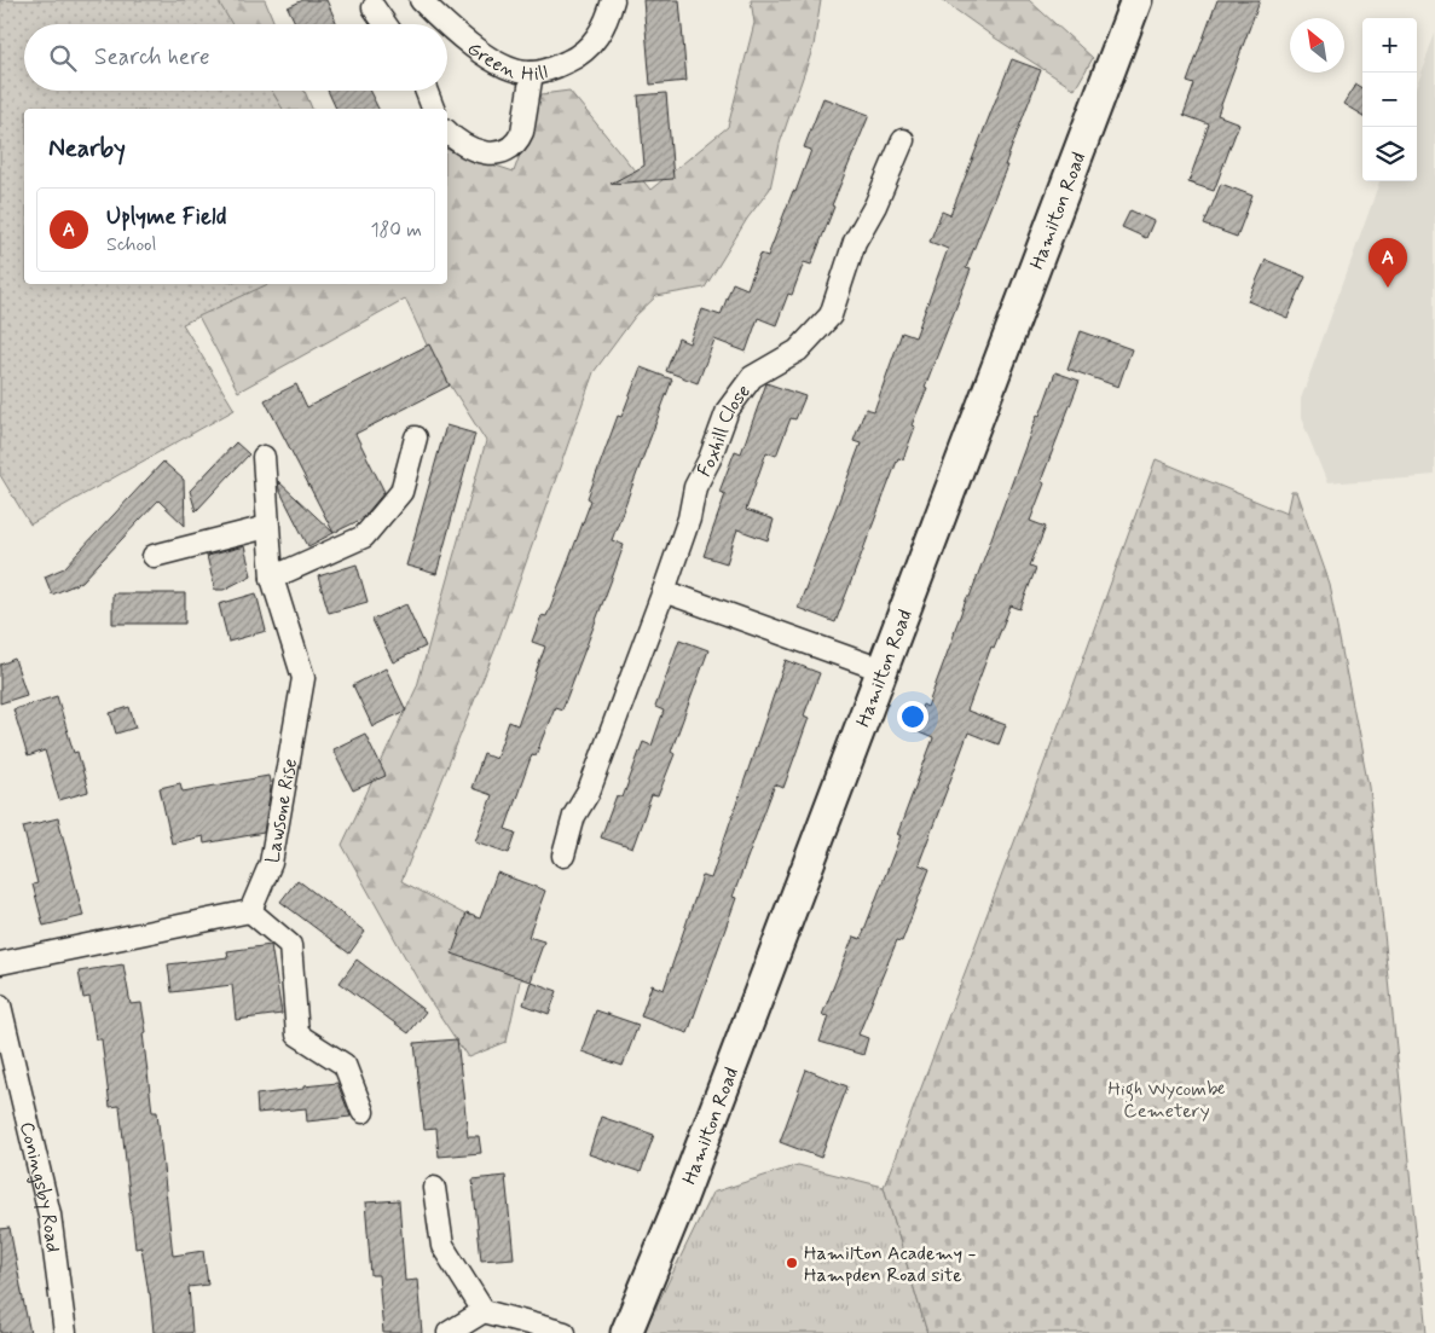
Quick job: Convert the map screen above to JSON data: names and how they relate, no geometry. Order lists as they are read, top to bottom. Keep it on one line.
{"streets":{"street":["Green Hill","Hamilton Road","Foxhill Close","Lawsone Rise","Coningsby Road"]},"parks":["High Wycombe Cemetery"],"places":["Hamilton Academy - Hampden Road site"],"north":"top left","page":{"map_buttons":["+","−"],"search":"Search here","heading":"Nearby","list":[{"mark":"A","name":"Uplyme Field","note":"School","value":"180 m"}],"pins":"A"}}
